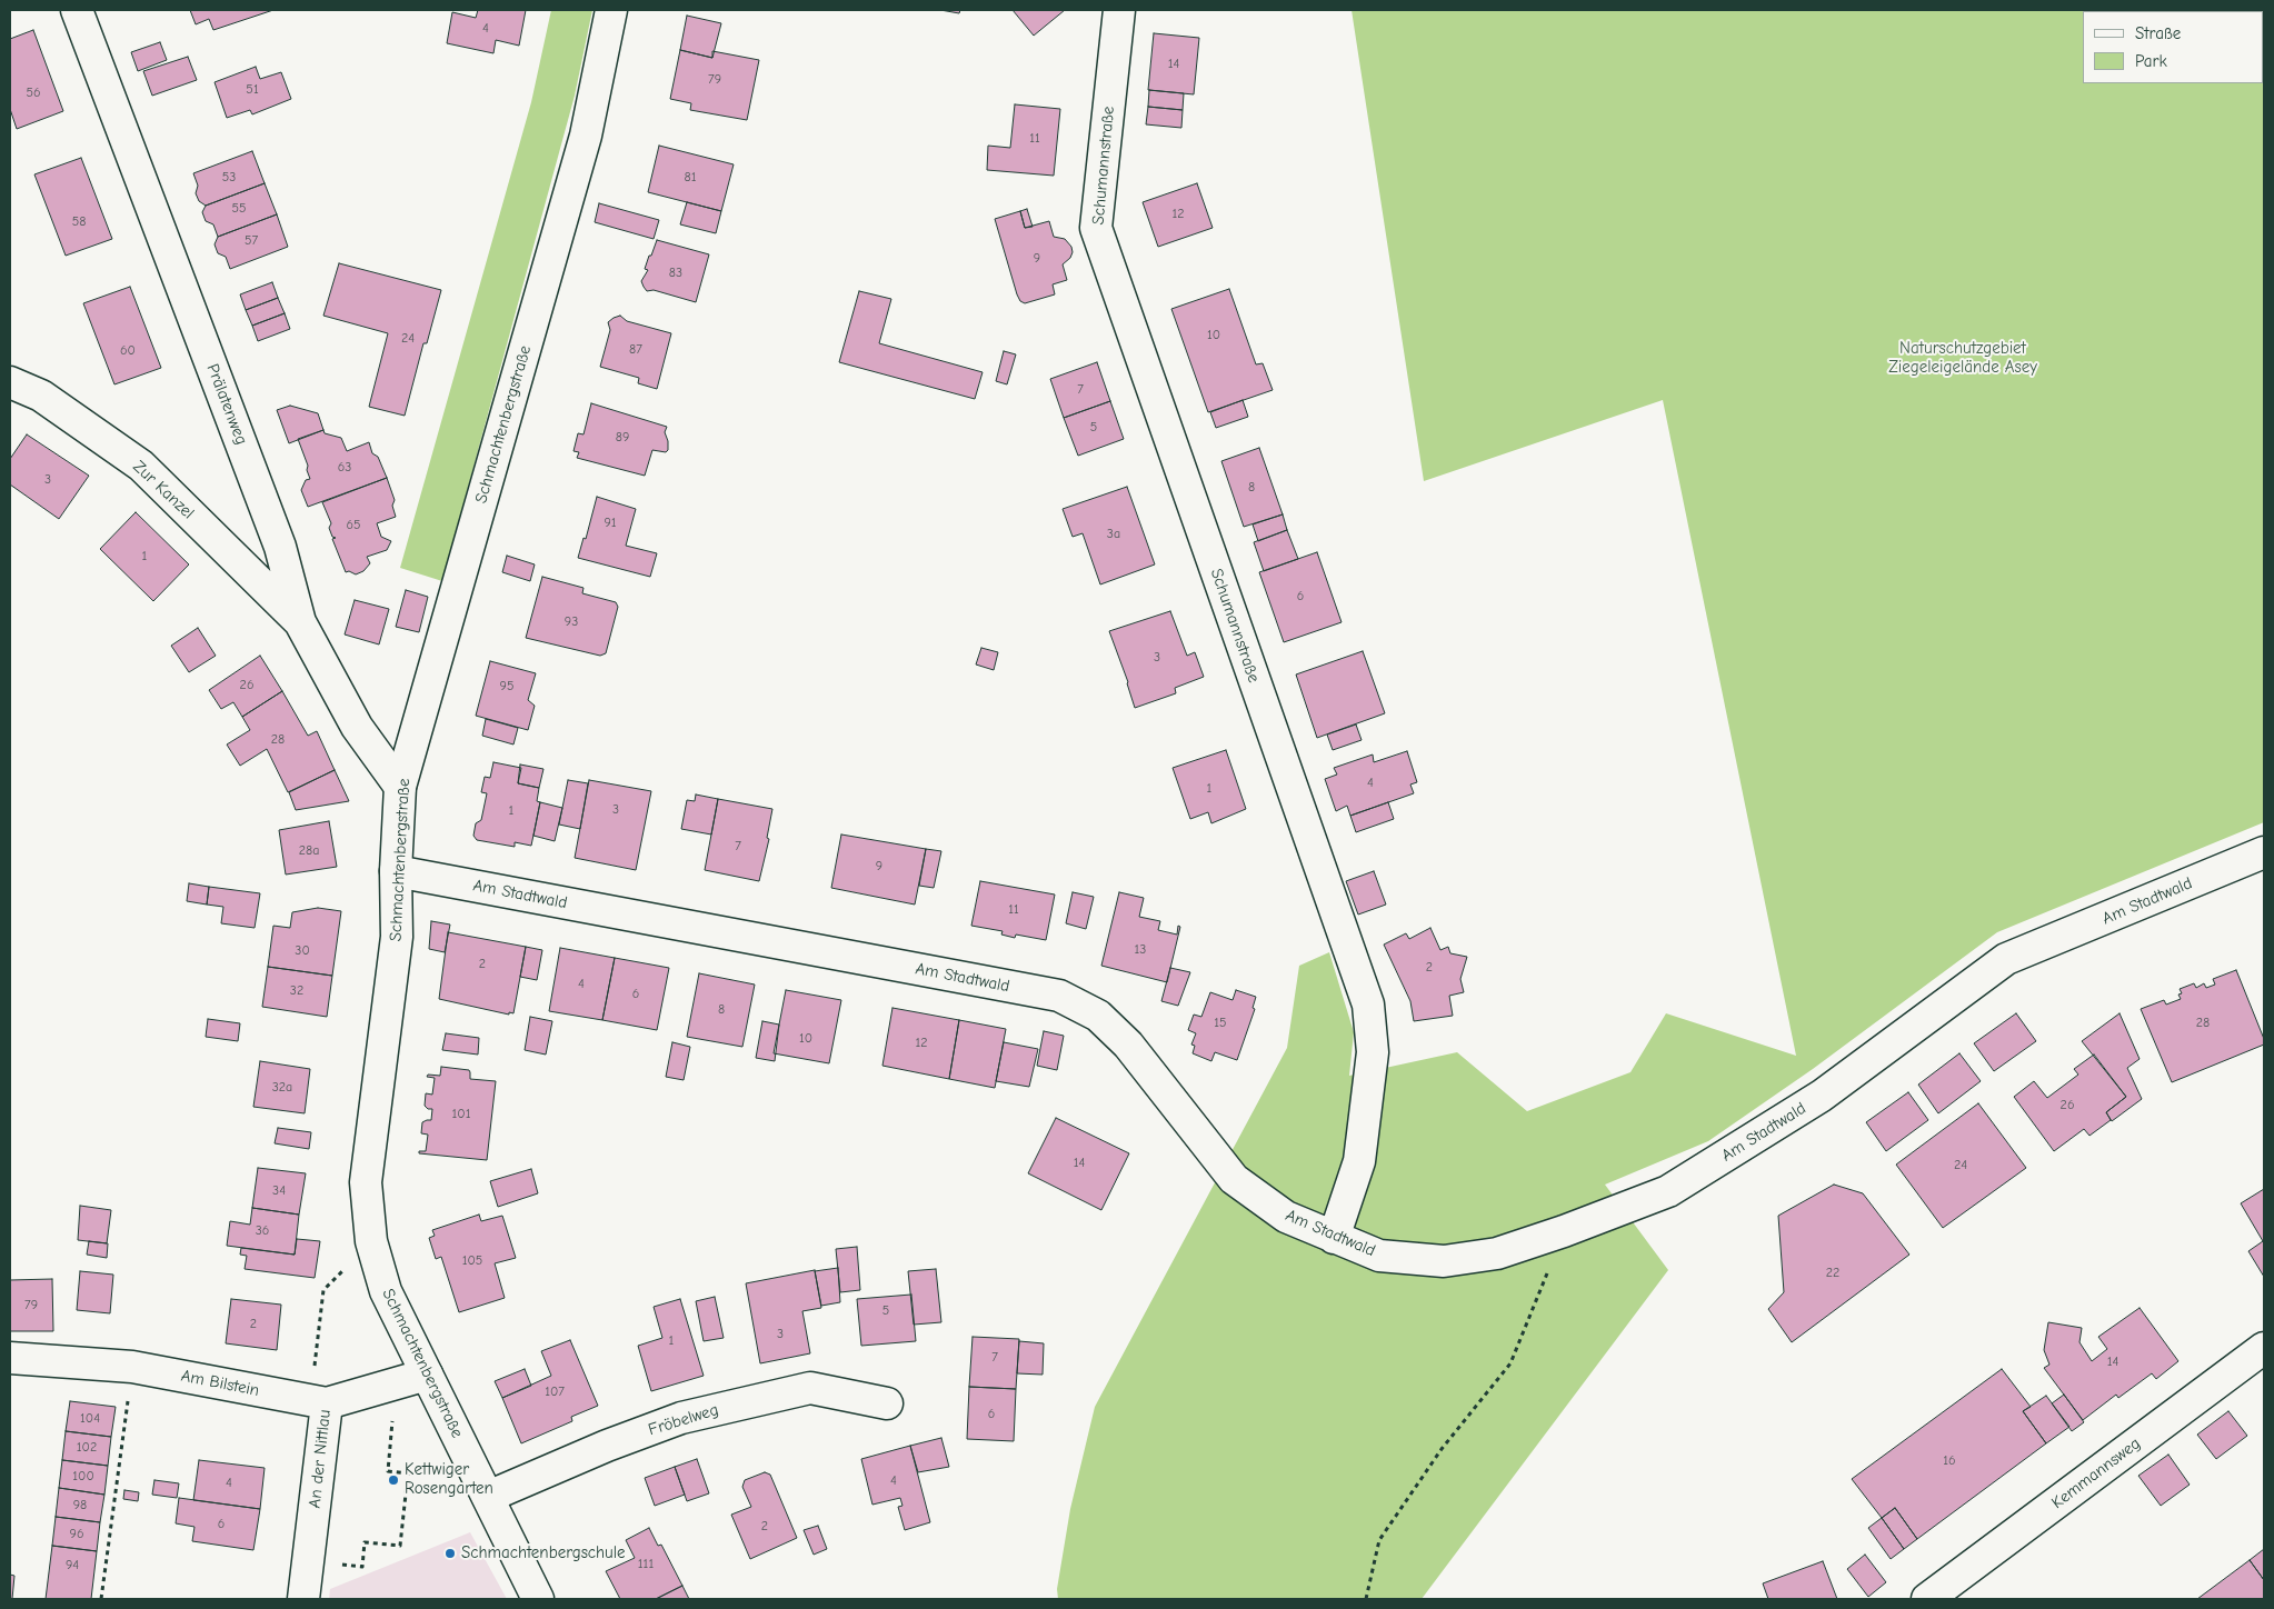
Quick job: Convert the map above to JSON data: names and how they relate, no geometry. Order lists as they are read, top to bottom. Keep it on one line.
{"streets":{"street":["Schumannstraße","Prälatenweg","Schmachtenbergstraße","Zur Kanzel","Am Stadtwald","Am Bilstein","Fröbelweg","An der Nittlau","Kemmannsweg"]},"crossings":[["Schumannstraße","Am Stadtwald"],["Prälatenweg","Schmachtenbergstraße"],["Prälatenweg","Zur Kanzel"],["Schmachtenbergstraße","Am Stadtwald"],["Schmachtenbergstraße","Am Bilstein"],["Schmachtenbergstraße","Fröbelweg"],["Schmachtenbergstraße","An der Nittlau"],["Am Bilstein","An der Nittlau"]],"parks":["Naturschutzgebiet Ziegeleigelände Asey"],"places":["Kettwiger Rosengarten","Schmachtenbergschule"],"house_numbers":["4","14","79","51","56","11","53","81","55","12","58","57","9","83","10","24","87","60","7","5","89","63","3","8","91","65","3a","1","6","93","3","26","95","28","4","1","3","1","7","28a","9","11","13","30","2","2","4","32","6","8","15","28","10","12","32a","26","101","14","24","34","36","105","22","79","5","2","3","1","7","14","107","6","104","102","16","100","4","4","98","6","2","96","111","94"],"legend":["Straße","Park"]}
